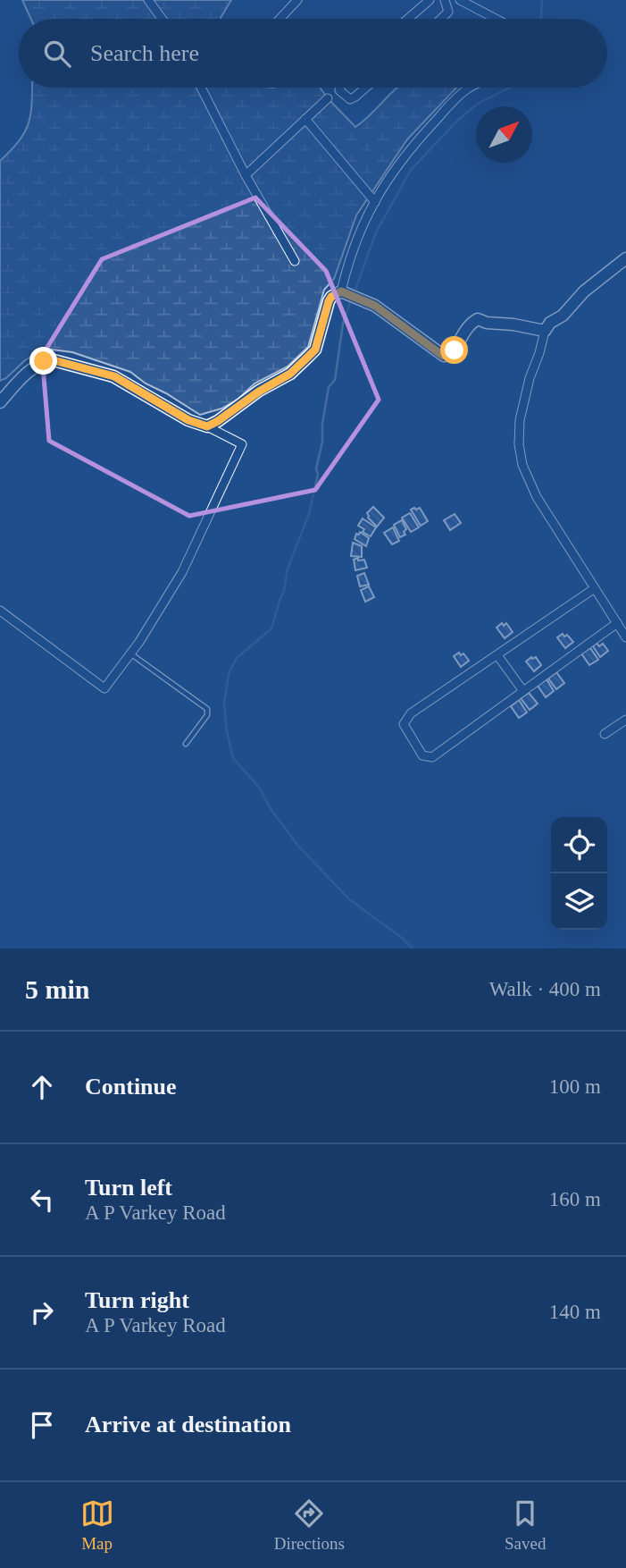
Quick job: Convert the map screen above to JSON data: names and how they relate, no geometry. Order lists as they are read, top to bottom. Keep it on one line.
{"north":"top right","page":{"search":"Search here","heading":["5 min","Walk · 400 m"],"list":[["Continue","100 m"],["Turn left","A P Varkey Road","160 m"],["Turn right","A P Varkey Road","140 m"],"Arrive at destination"],"nav":["Map","Directions","Saved"]}}
